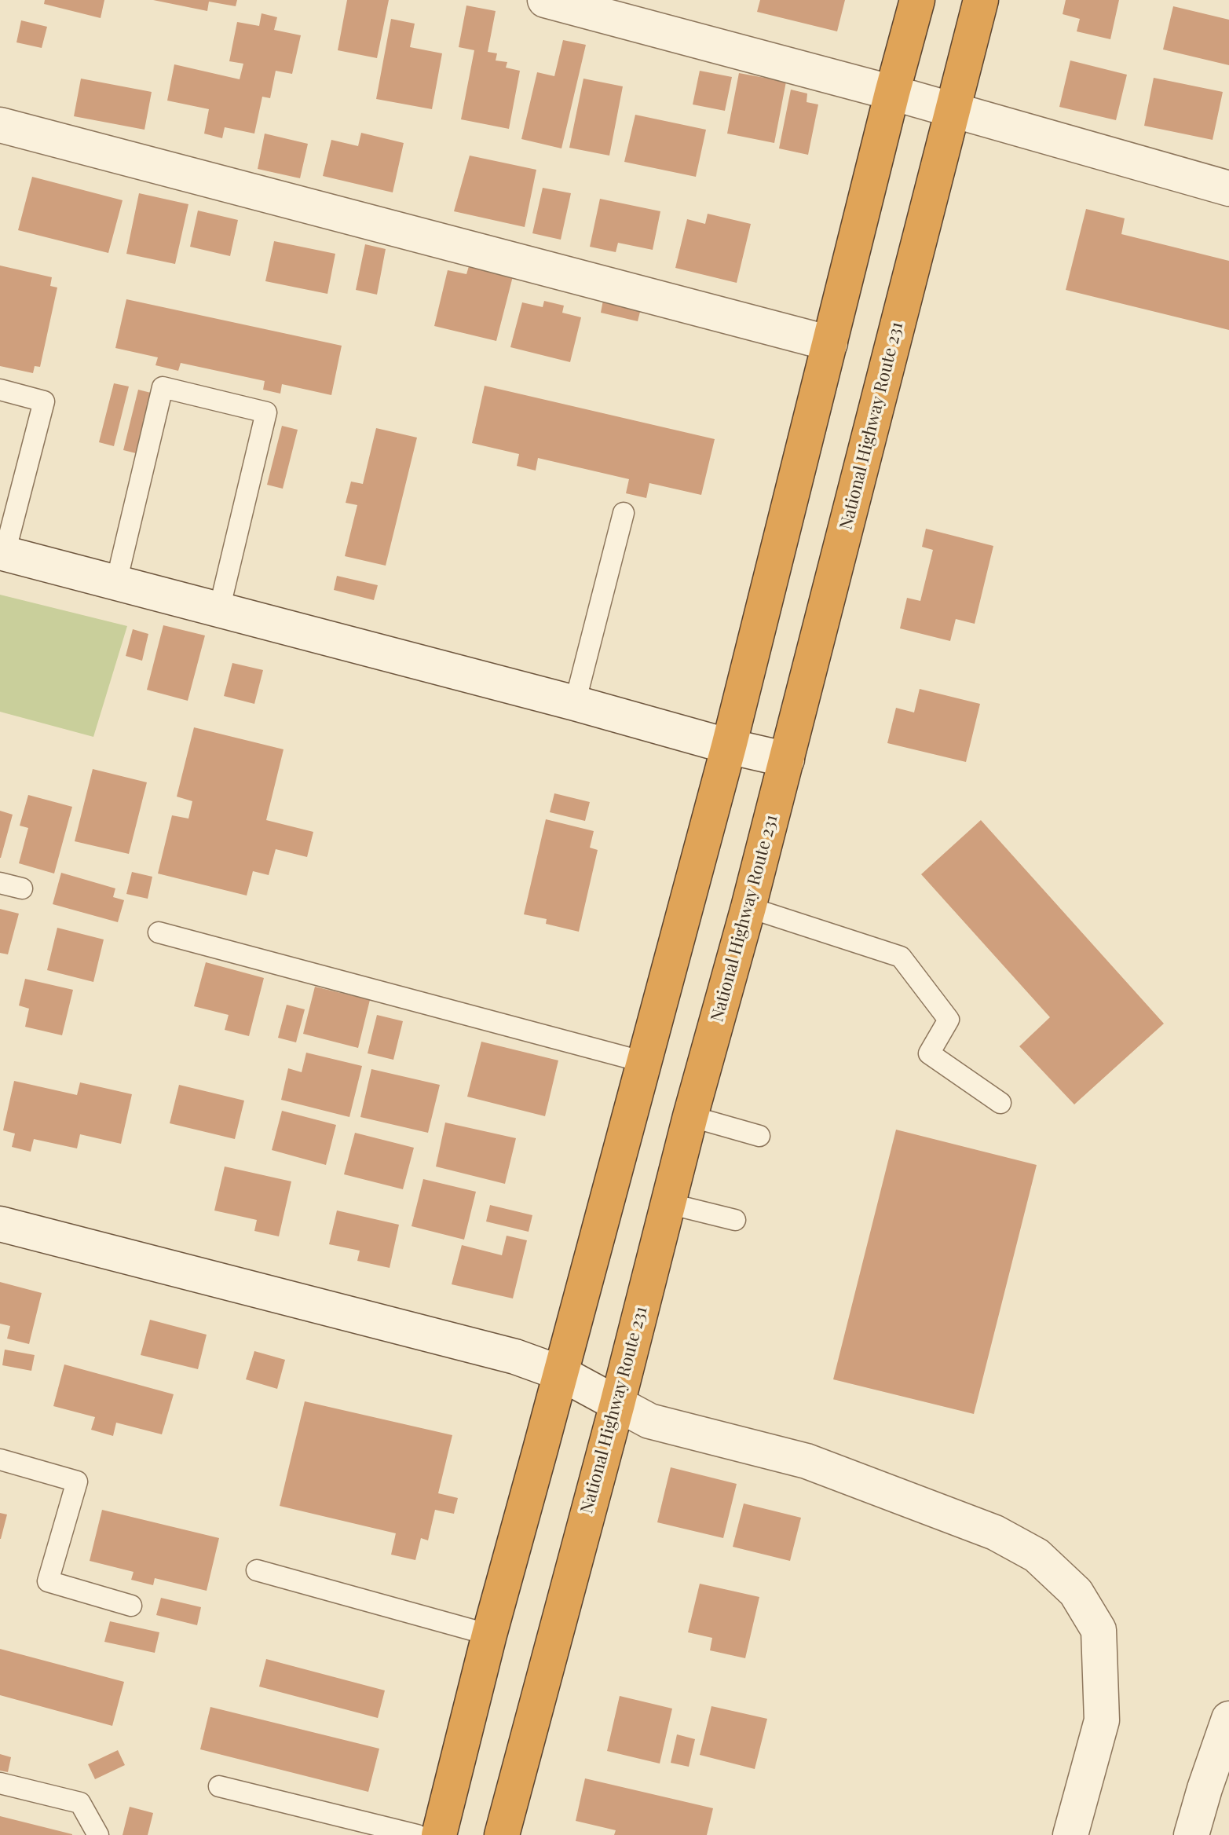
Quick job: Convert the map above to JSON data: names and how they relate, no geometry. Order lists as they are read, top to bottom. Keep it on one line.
{"streets":{"highway":["National Highway Route 231"]}}
